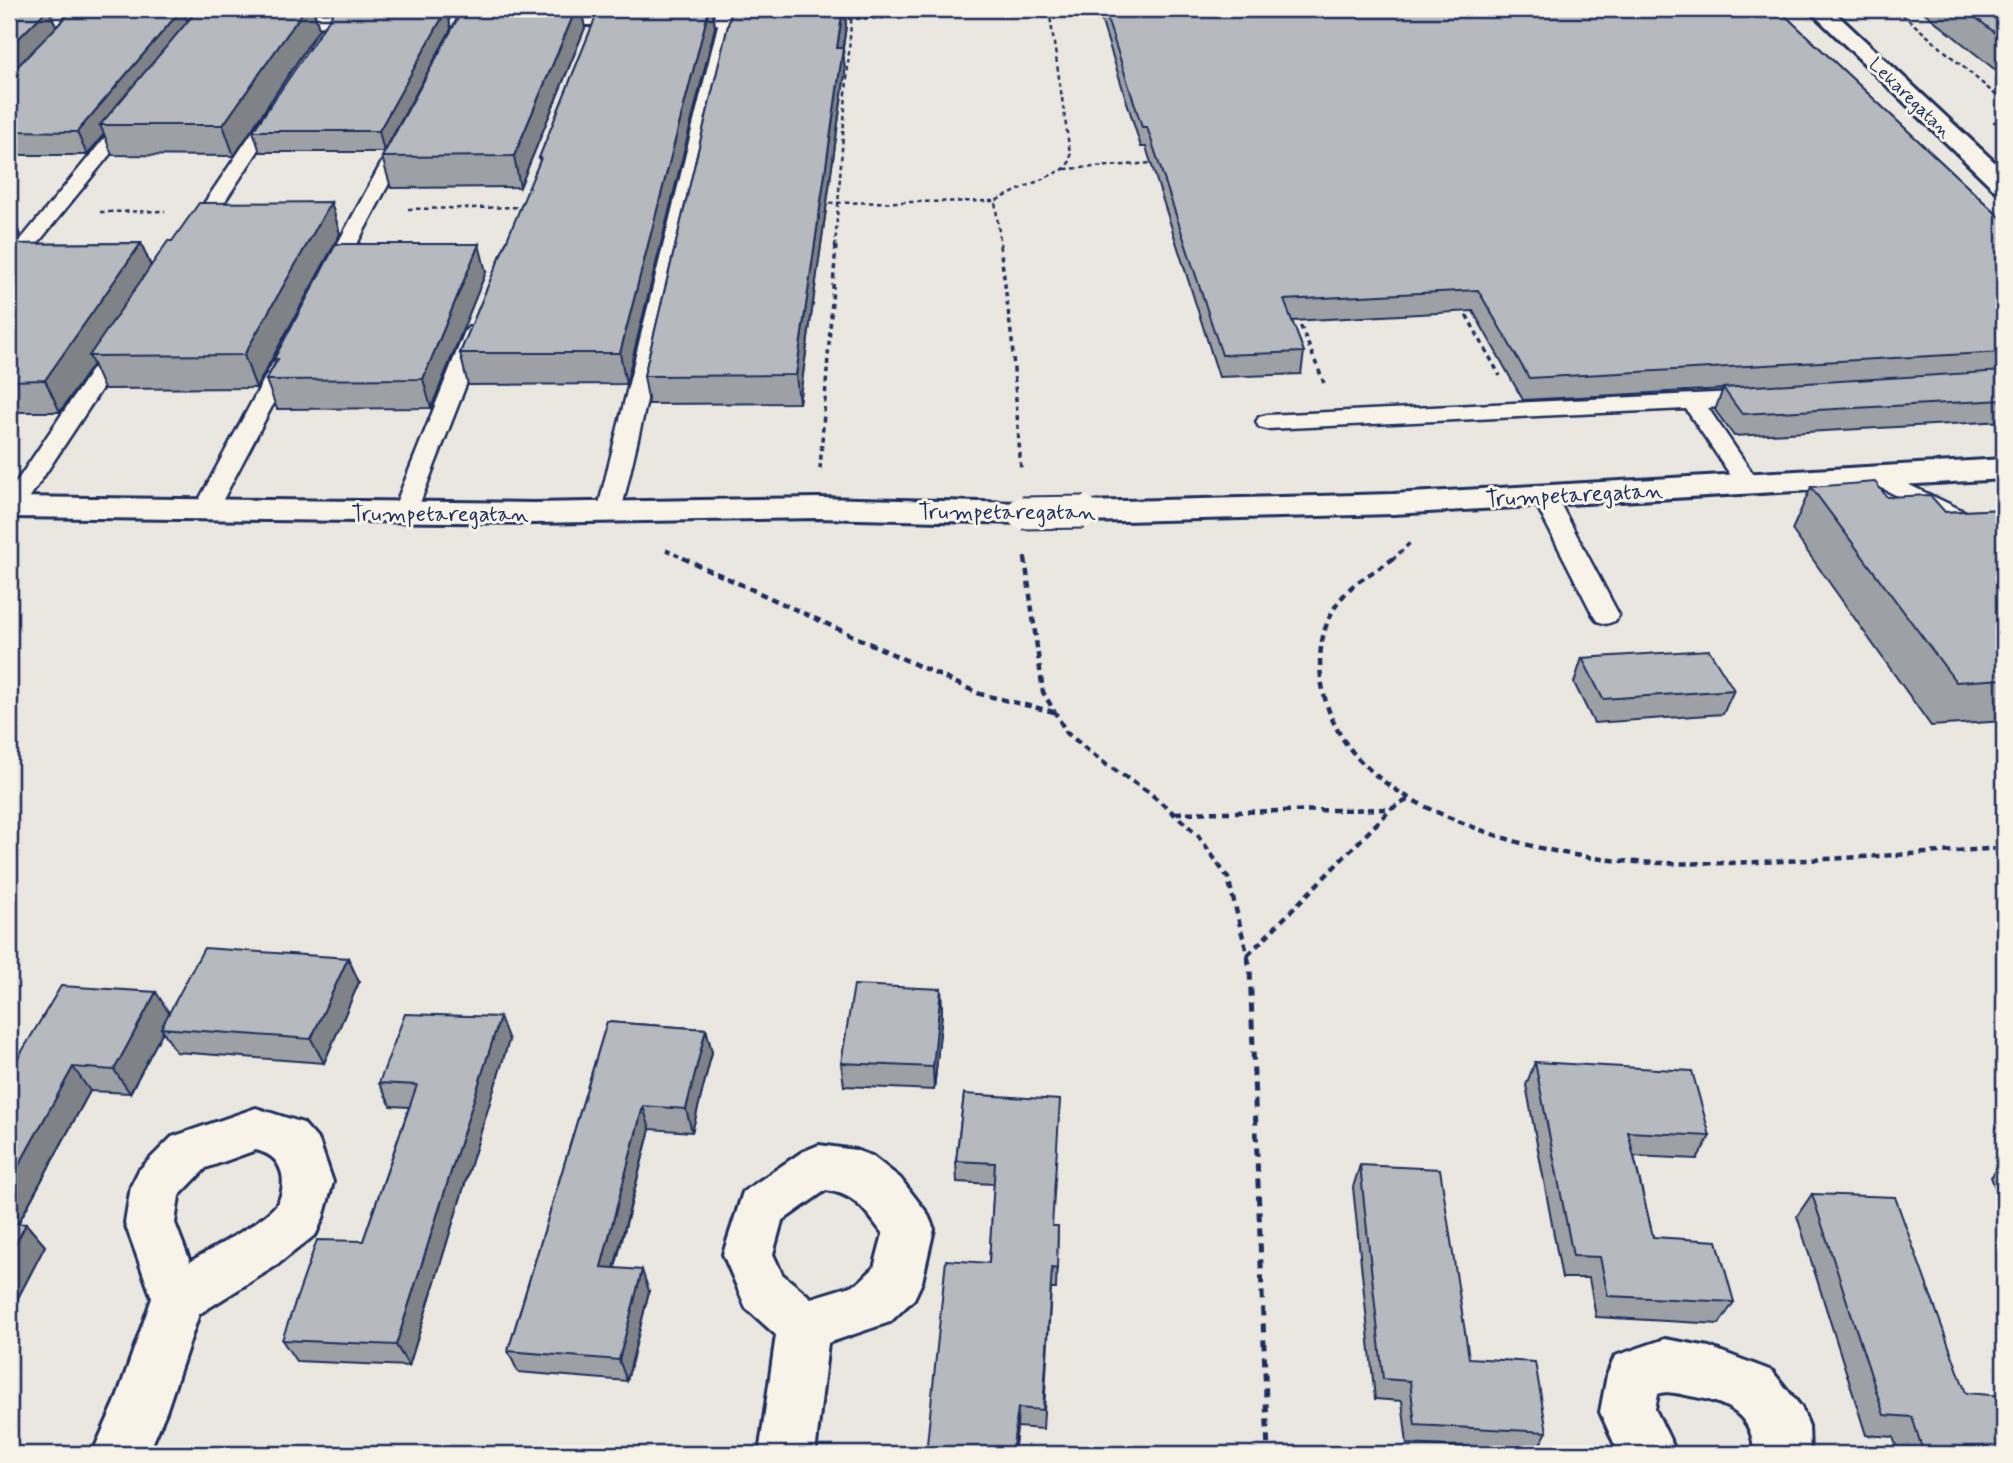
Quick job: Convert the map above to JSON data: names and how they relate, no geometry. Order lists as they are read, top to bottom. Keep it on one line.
{"streets":{"street":["Lekaregatan","Trumpetaregatan"]}}
